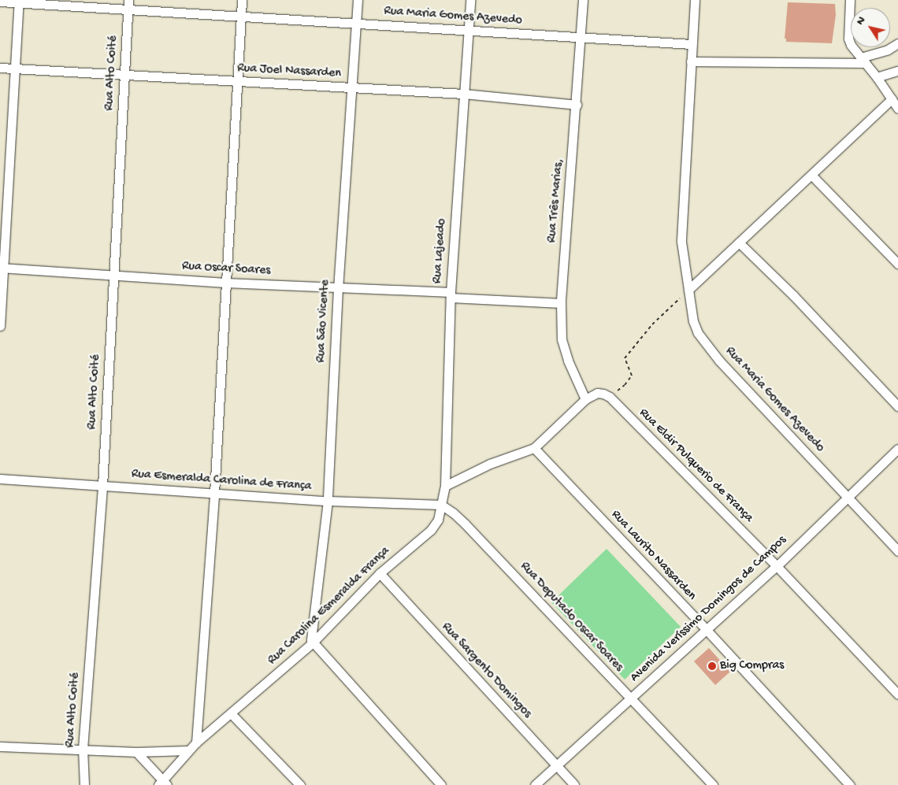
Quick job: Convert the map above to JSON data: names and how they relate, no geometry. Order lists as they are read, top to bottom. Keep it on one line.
{"streets":{"street":["Rua Maria Gomes Azevedo","Rua Joel Nassarden","Rua Alto Coité","Rua Três Marias,","Rua Lajeado","Rua Oscar Soares","Rua São Vicente","Rua Eldir Pulquerio de França","Rua Esmeralda Carolina de França","Rua Laurito Nassarden","Rua Carolina Esmeralda França","Avenida Veríssimo Domingos de Campos","Rua Deputado Oscar Soares","Rua Sargento Domingos"]},"crossings":[["Rua Maria Gomes Azevedo","Rua Alto Coité"],["Rua Maria Gomes Azevedo","Rua Três Marias,"],["Rua Maria Gomes Azevedo","Rua Lajeado"],["Rua Maria Gomes Azevedo","Rua São Vicente"],["Rua Maria Gomes Azevedo","Avenida Veríssimo Domingos de Campos"],["Rua Joel Nassarden","Rua Alto Coité"],["Rua Joel Nassarden","Rua Três Marias,"],["Rua Joel Nassarden","Rua Lajeado"],["Rua Joel Nassarden","Rua São Vicente"],["Rua Alto Coité","Rua Oscar Soares"],["Rua Alto Coité","Rua Esmeralda Carolina de França"],["Rua Três Marias,","Rua Oscar Soares"],["Rua Lajeado","Rua Oscar Soares"],["Rua Lajeado","Rua Esmeralda Carolina de França"],["Rua Lajeado","Rua Carolina Esmeralda França"],["Rua Lajeado","Rua Deputado Oscar Soares"],["Rua Oscar Soares","Rua São Vicente"],["Rua São Vicente","Rua Esmeralda Carolina de França"],["Rua São Vicente","Rua Carolina Esmeralda França"],["Rua Eldir Pulquerio de França","Avenida Veríssimo Domingos de Campos"],["Rua Esmeralda Carolina de França","Rua Carolina Esmeralda França"],["Rua Esmeralda Carolina de França","Rua Deputado Oscar Soares"],["Rua Laurito Nassarden","Avenida Veríssimo Domingos de Campos"],["Rua Carolina Esmeralda França","Rua Deputado Oscar Soares"],["Rua Carolina Esmeralda França","Rua Sargento Domingos"],["Avenida Veríssimo Domingos de Campos","Rua Deputado Oscar Soares"],["Avenida Veríssimo Domingos de Campos","Rua Sargento Domingos"]],"places":["Big Compras"],"north":"top left"}
